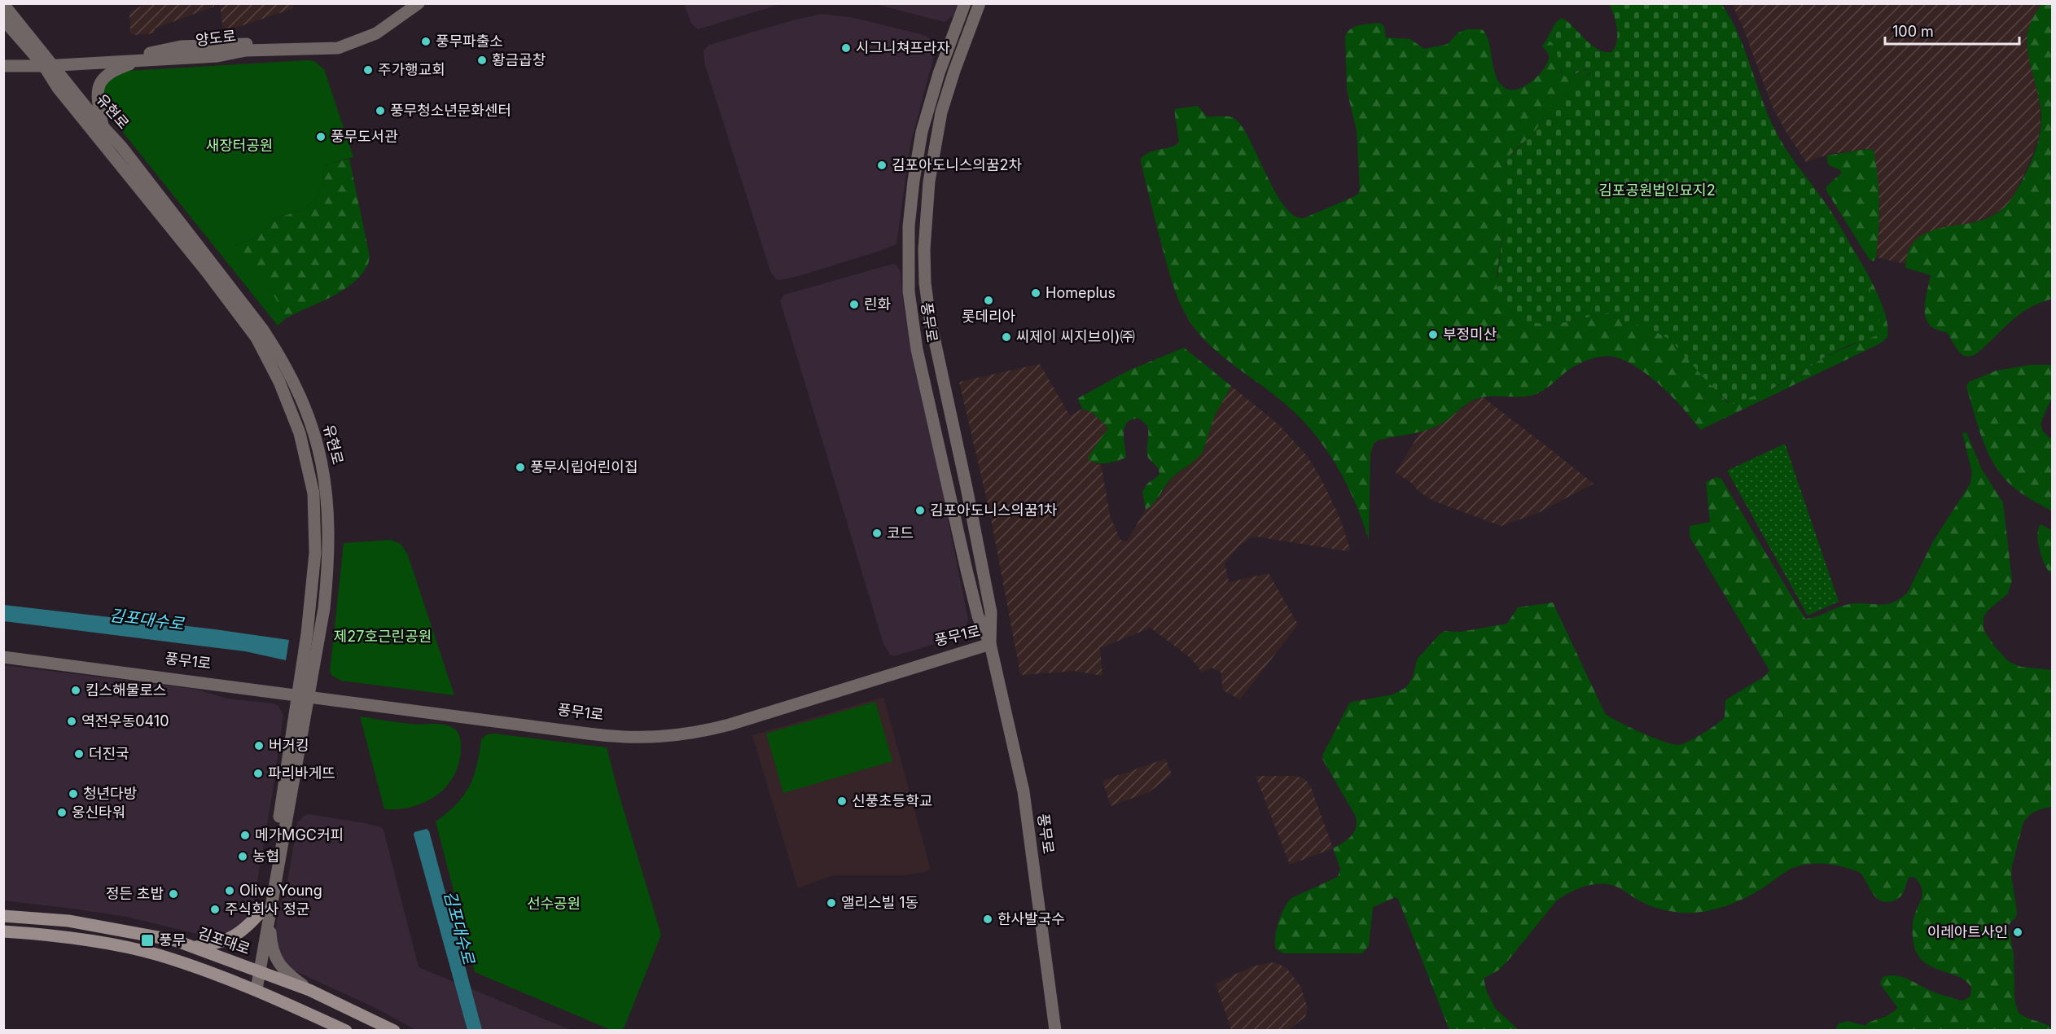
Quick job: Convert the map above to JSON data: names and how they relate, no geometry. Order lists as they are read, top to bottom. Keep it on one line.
{"streets":{"main road":["김포대로"],"street":["양도로","유현로","풍무로","풍무1로"]},"crossings":[["양도로","유현로"],["유현로","풍무1로"],["유현로","김포대로"],["풍무로","풍무1로"]],"water":["김포대수로"],"parks":["새장터공원","김포공원법인묘지2","제27호근린공원","선수공원"],"places":{"other":["풍무파출소","시그니쳐프라자","황금곱창","주가행교회","풍무청소년문화센터","풍무도서관","김포아도니스의꿈2차","Homeplus","롯데리아","린화","부정미산","씨제이 씨지브이)㈜","풍무시립어린이집","김포아도니스의꿈1차","코드","킴스해물로스","역전우동0410","버거킹","더진국","파리바게뜨","청년다방","신풍초등학교","웅신타워","메가MGC커피","농협","Olive Young","정든 초밥","앨리스빌 1동","주식회사 정군","한사발국수","이레아트사인"],"transit":["풍무"]},"scale_bar":"100 m"}
